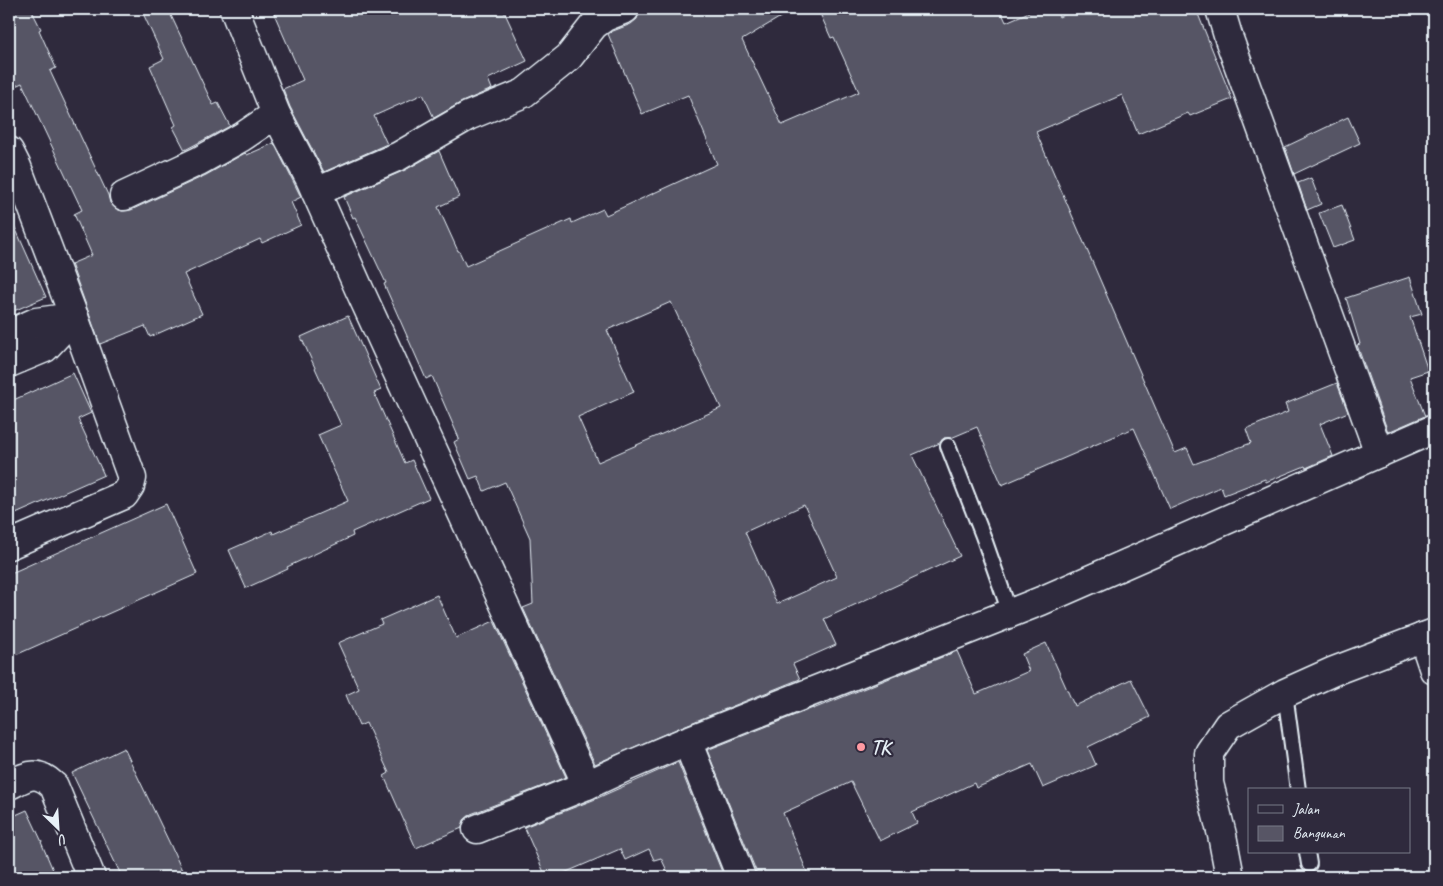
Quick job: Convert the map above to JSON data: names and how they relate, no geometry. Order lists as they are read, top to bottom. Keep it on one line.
{"places":["TK"],"legend":["Jalan","Bangunan"],"north":"bottom right"}
